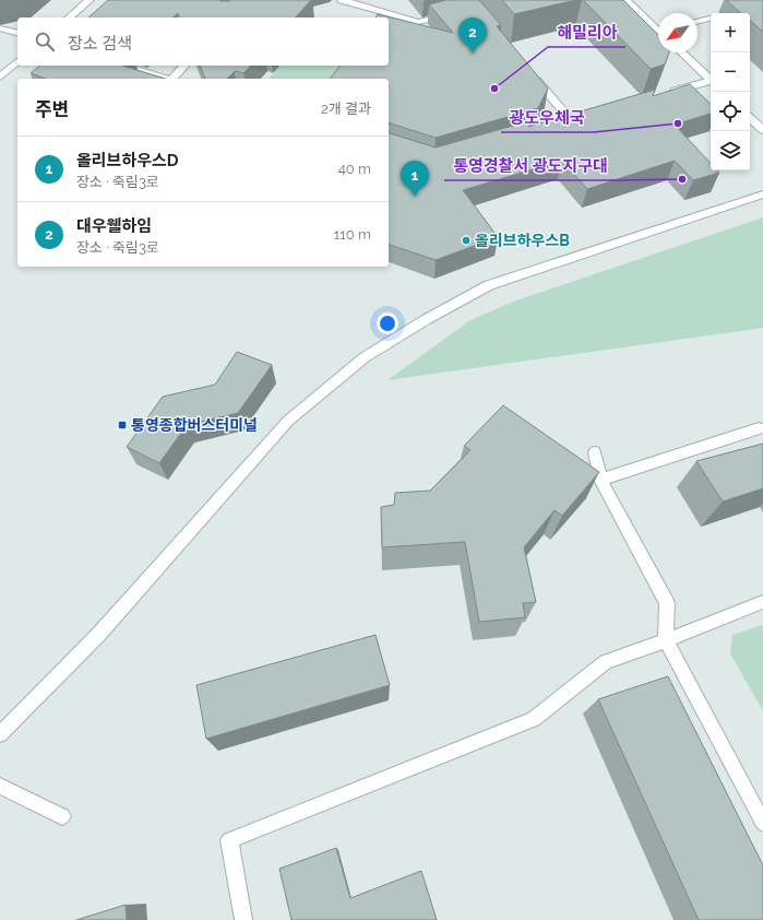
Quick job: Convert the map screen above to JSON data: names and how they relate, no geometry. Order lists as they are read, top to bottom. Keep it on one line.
{"places":{"other":["해밀리아","광도우체국","통영경찰서 광도지구대","올리브하우스B"],"transit":["통영종합버스터미널"]},"north":"bottom left","page":{"map_buttons":["+","−"],"pins":["2","1"],"search":"장소 검색","heading":["주변","2개 결과"],"list":[{"mark":"1","name":"올리브하우스D","note":"장소 · 죽림3로","value":"40 m"},{"mark":"2","name":"대우웰하임","note":"장소 · 죽림3로","value":"110 m"}]}}
